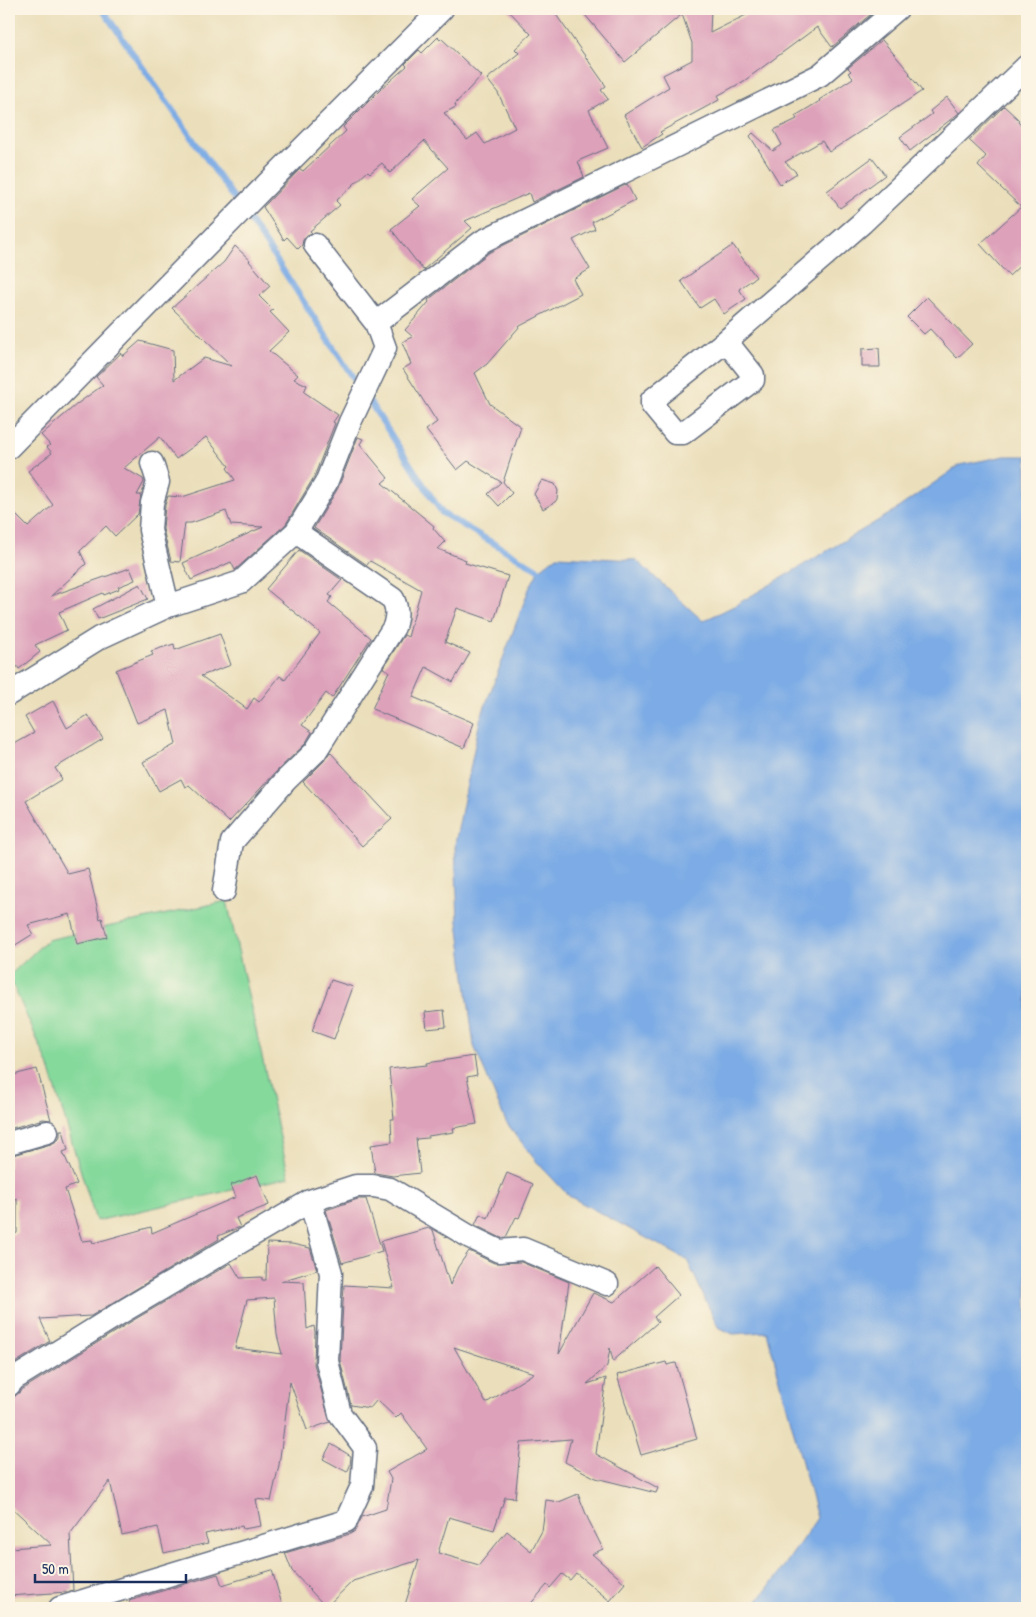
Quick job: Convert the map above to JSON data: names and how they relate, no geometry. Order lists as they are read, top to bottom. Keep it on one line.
{"scale_bar":"50 m"}
